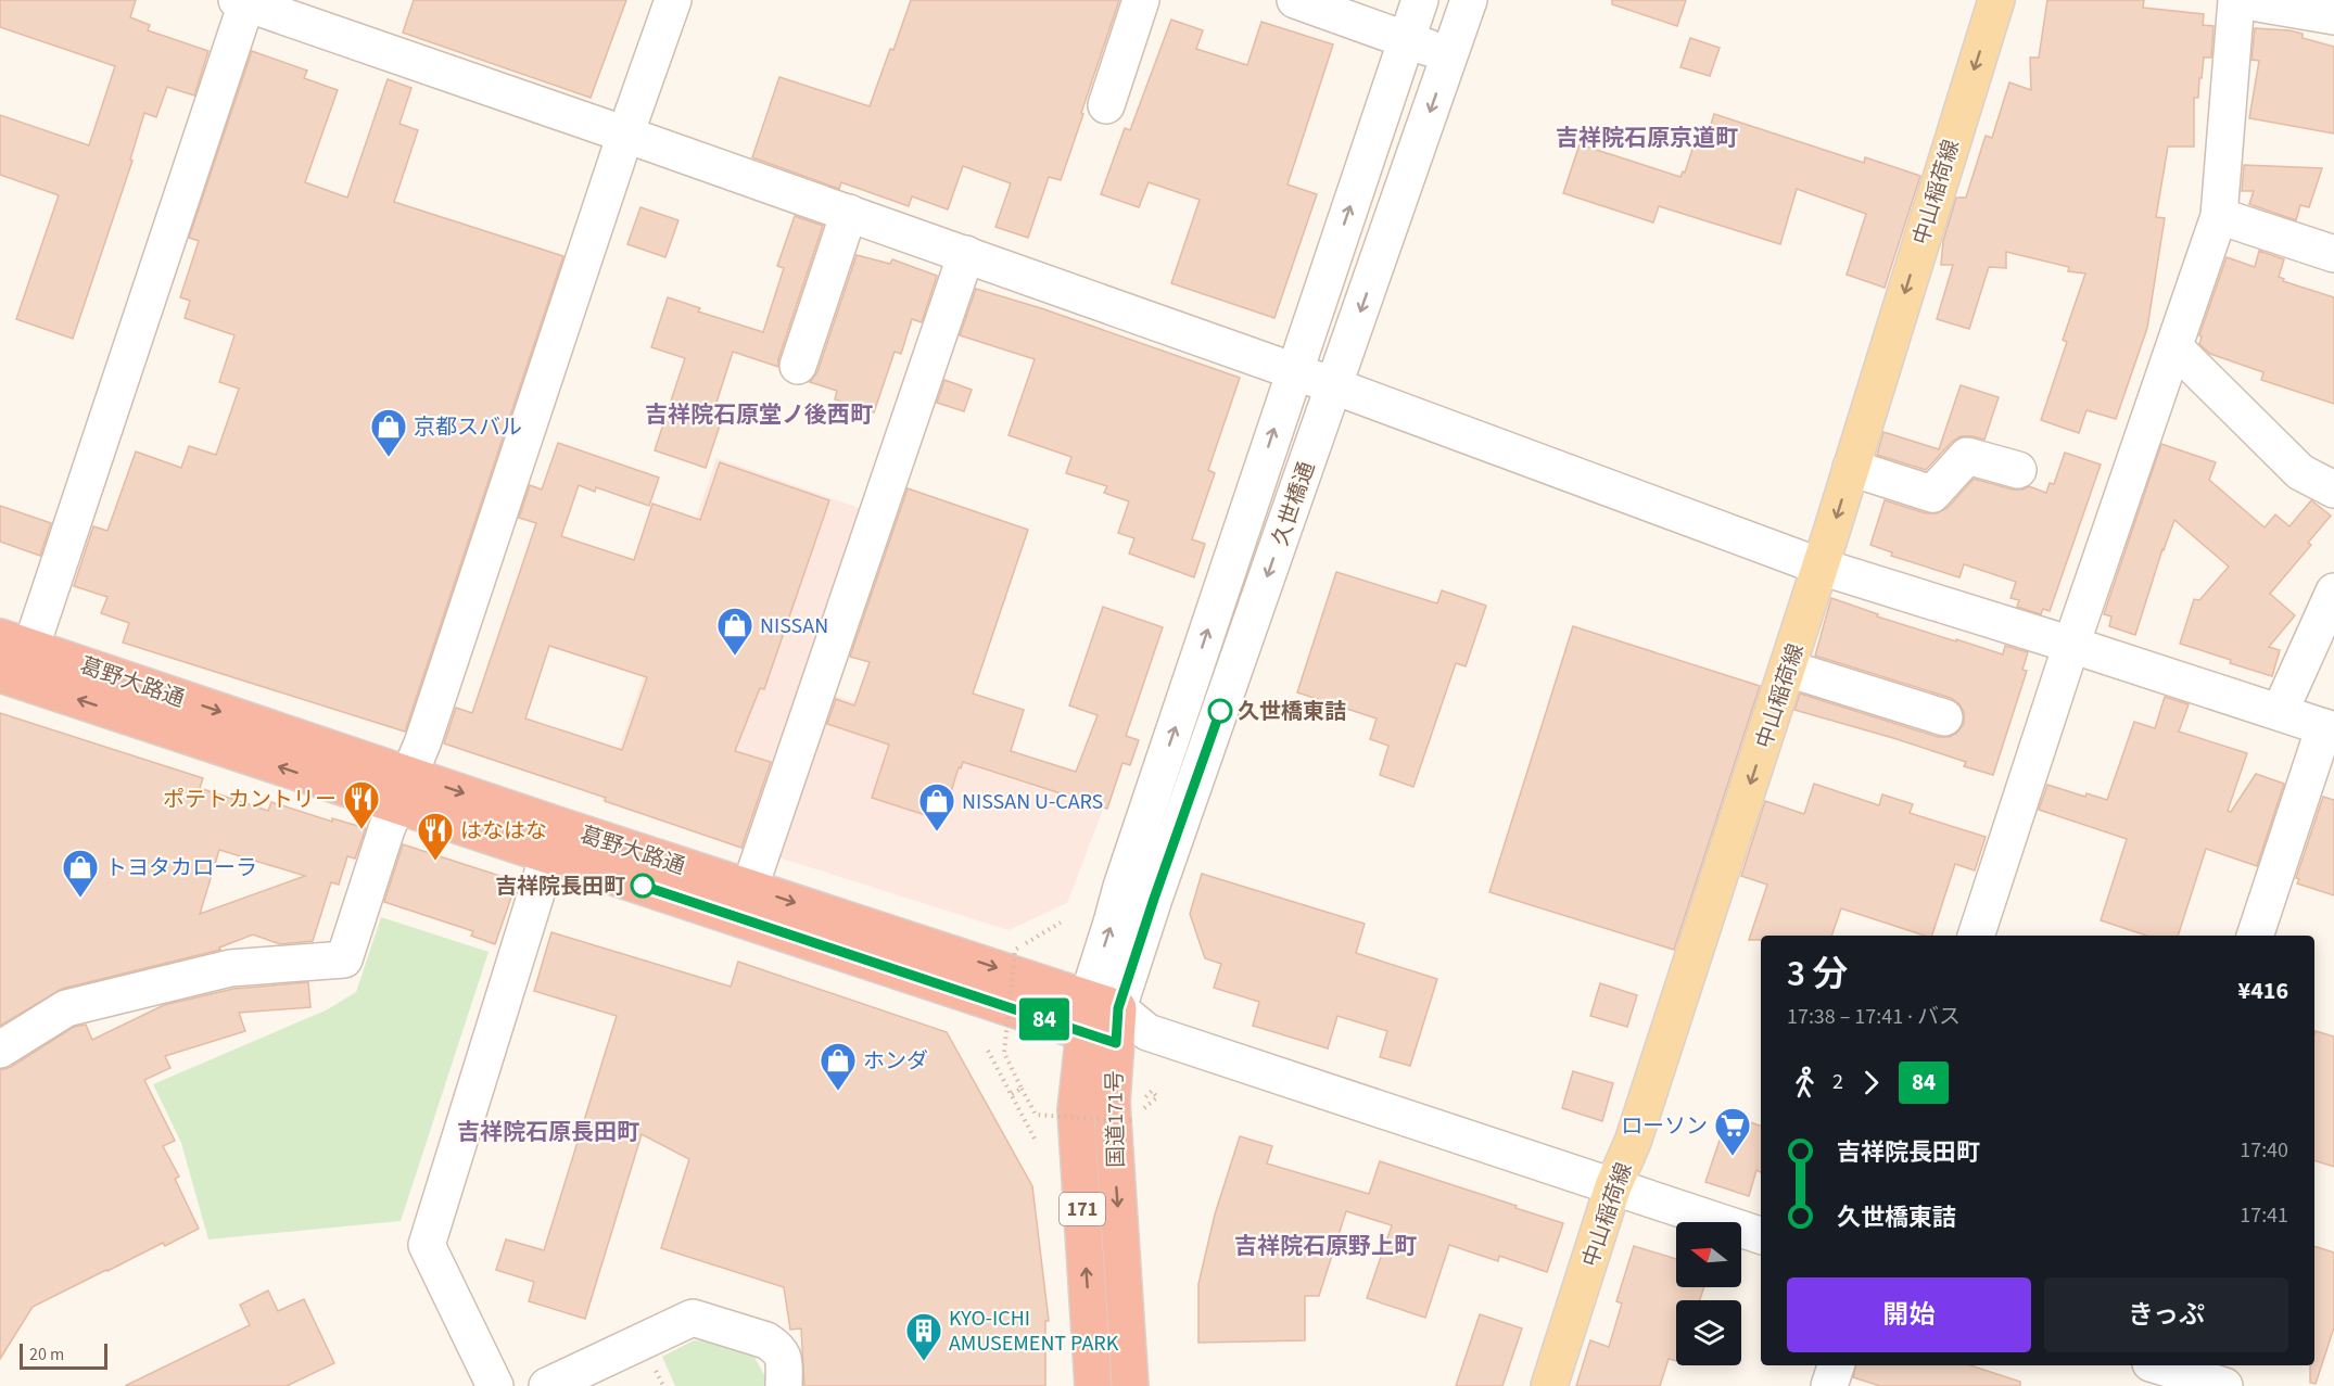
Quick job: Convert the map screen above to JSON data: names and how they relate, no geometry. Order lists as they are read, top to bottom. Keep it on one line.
{"streets":{"highway":["葛野大路通","国道171号","171"],"main road":["中山稲荷線"],"street":["久世橋通"]},"crossings":[["久世橋通","葛野大路通"],["久世橋通","171"],["葛野大路通","国道171号"],["葛野大路通","171"],["国道171号","171"]],"one_way":["中山稲荷線"],"districts":["吉祥院石原京道町","吉祥院石原堂ノ後西町","吉祥院石原長田町","吉祥院石原野上町"],"places":{"shop":["京都スバル","NISSAN","NISSAN U-CARS","トヨタカローラ","ホンダ"],"other":["久世橋東詰","吉祥院長田町"],"restaurant":["ポテトカントリー","はなはな"],"supermarket":["ローソン"],"building":["KYO-ICHI AMUSEMENT PARK"]},"lines":["bus line 84"],"scale_bar":"20 m","north":"left","page":{"on_map":"84","heading":["3 分","17:38 – 17:41 · バス","¥416"],"legs":["2","84"],"list":[{"name":"吉祥院長田町","value":"17:40"},{"name":"久世橋東詰","value":"17:41"}],"buttons":["開始","きっぷ"],"scale":"20 m"}}
